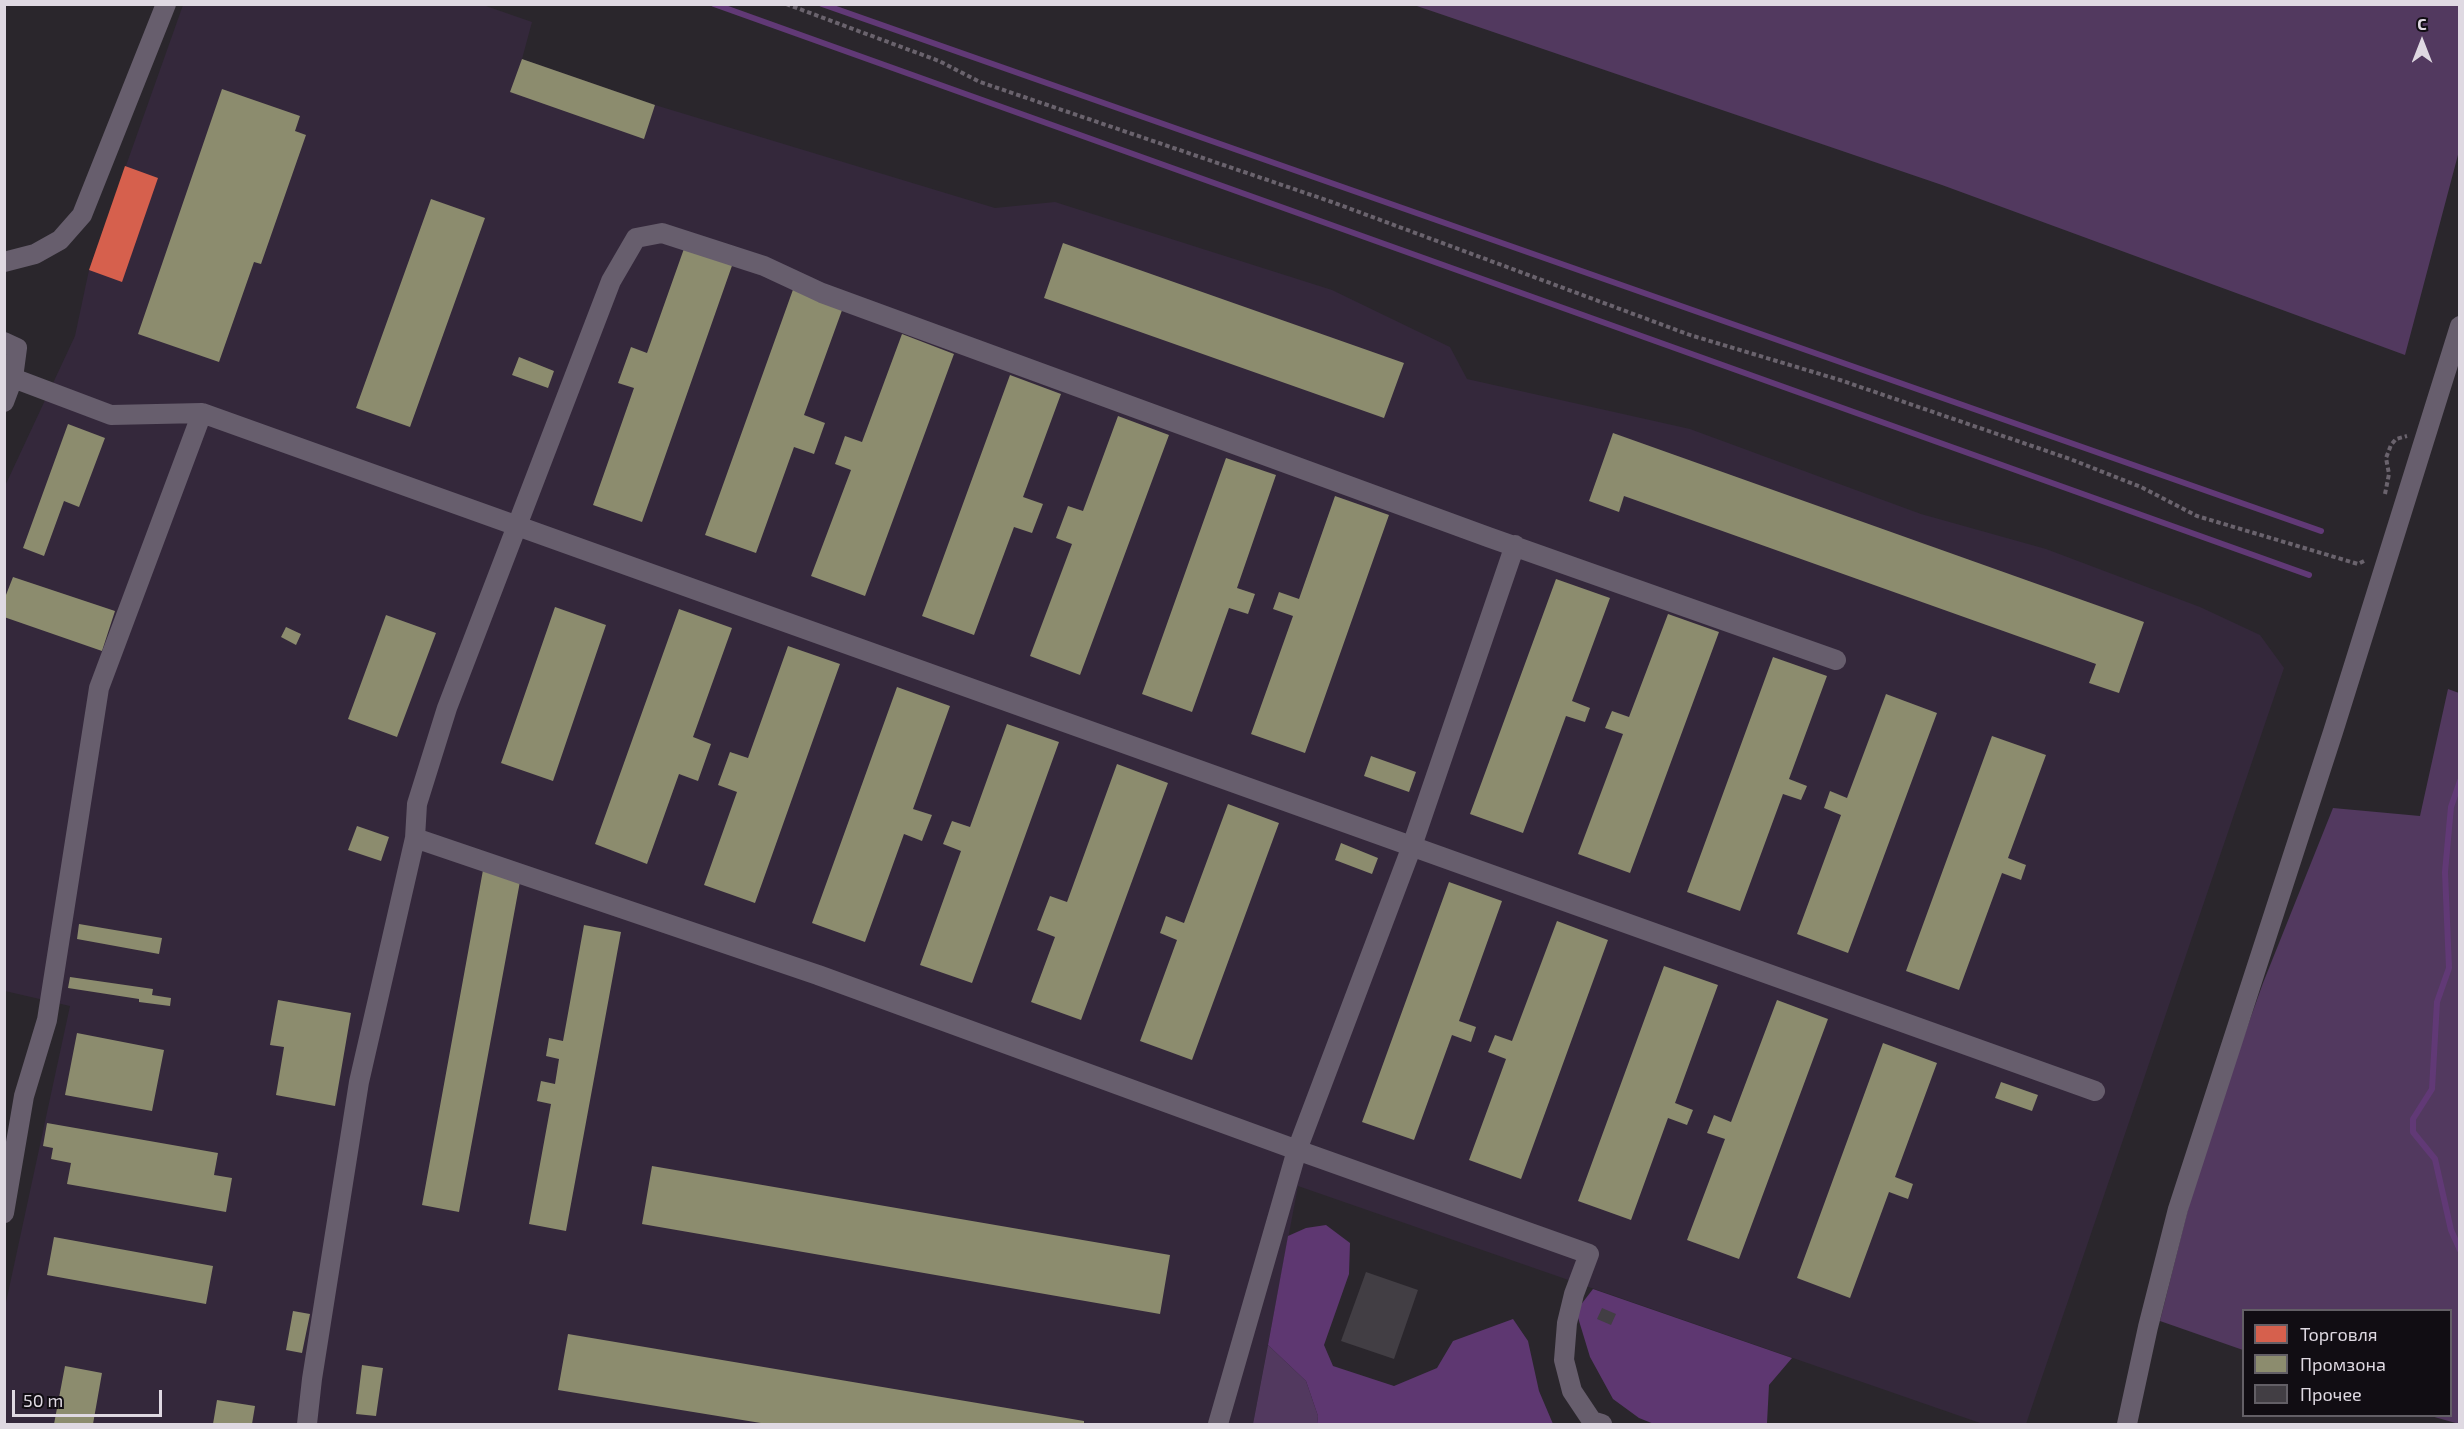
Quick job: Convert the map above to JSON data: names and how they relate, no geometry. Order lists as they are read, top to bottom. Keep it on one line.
{"legend":["Торговля","Промзона","Прочее"],"scale_bar":"50 m","north":"top"}
